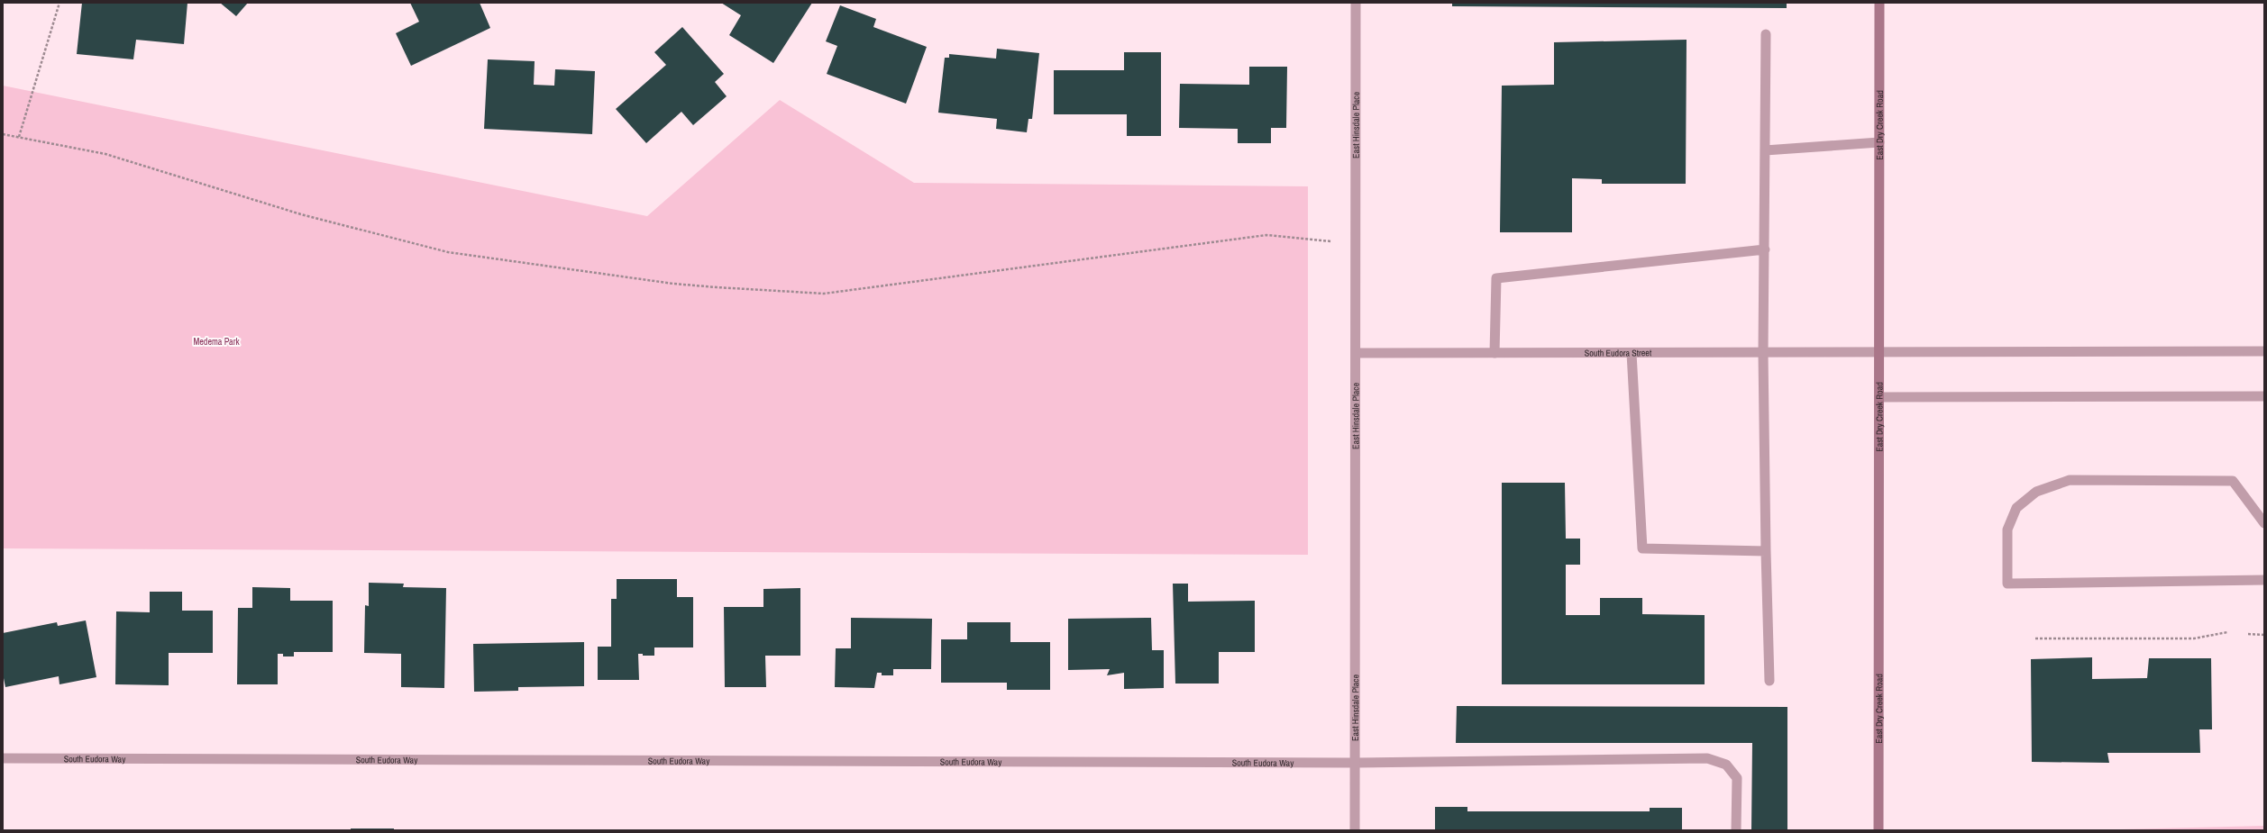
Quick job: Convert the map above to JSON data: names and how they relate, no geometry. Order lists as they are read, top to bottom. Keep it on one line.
{"streets":{"main road":["East Dry Creek Road"],"street":["East Hinsdale Place","South Eudora Street","South Eudora Way"]},"crossings":[["East Hinsdale Place","South Eudora Street"],["East Hinsdale Place","South Eudora Way"],["East Dry Creek Road","South Eudora Street"]],"parks":["Medema Park"]}
